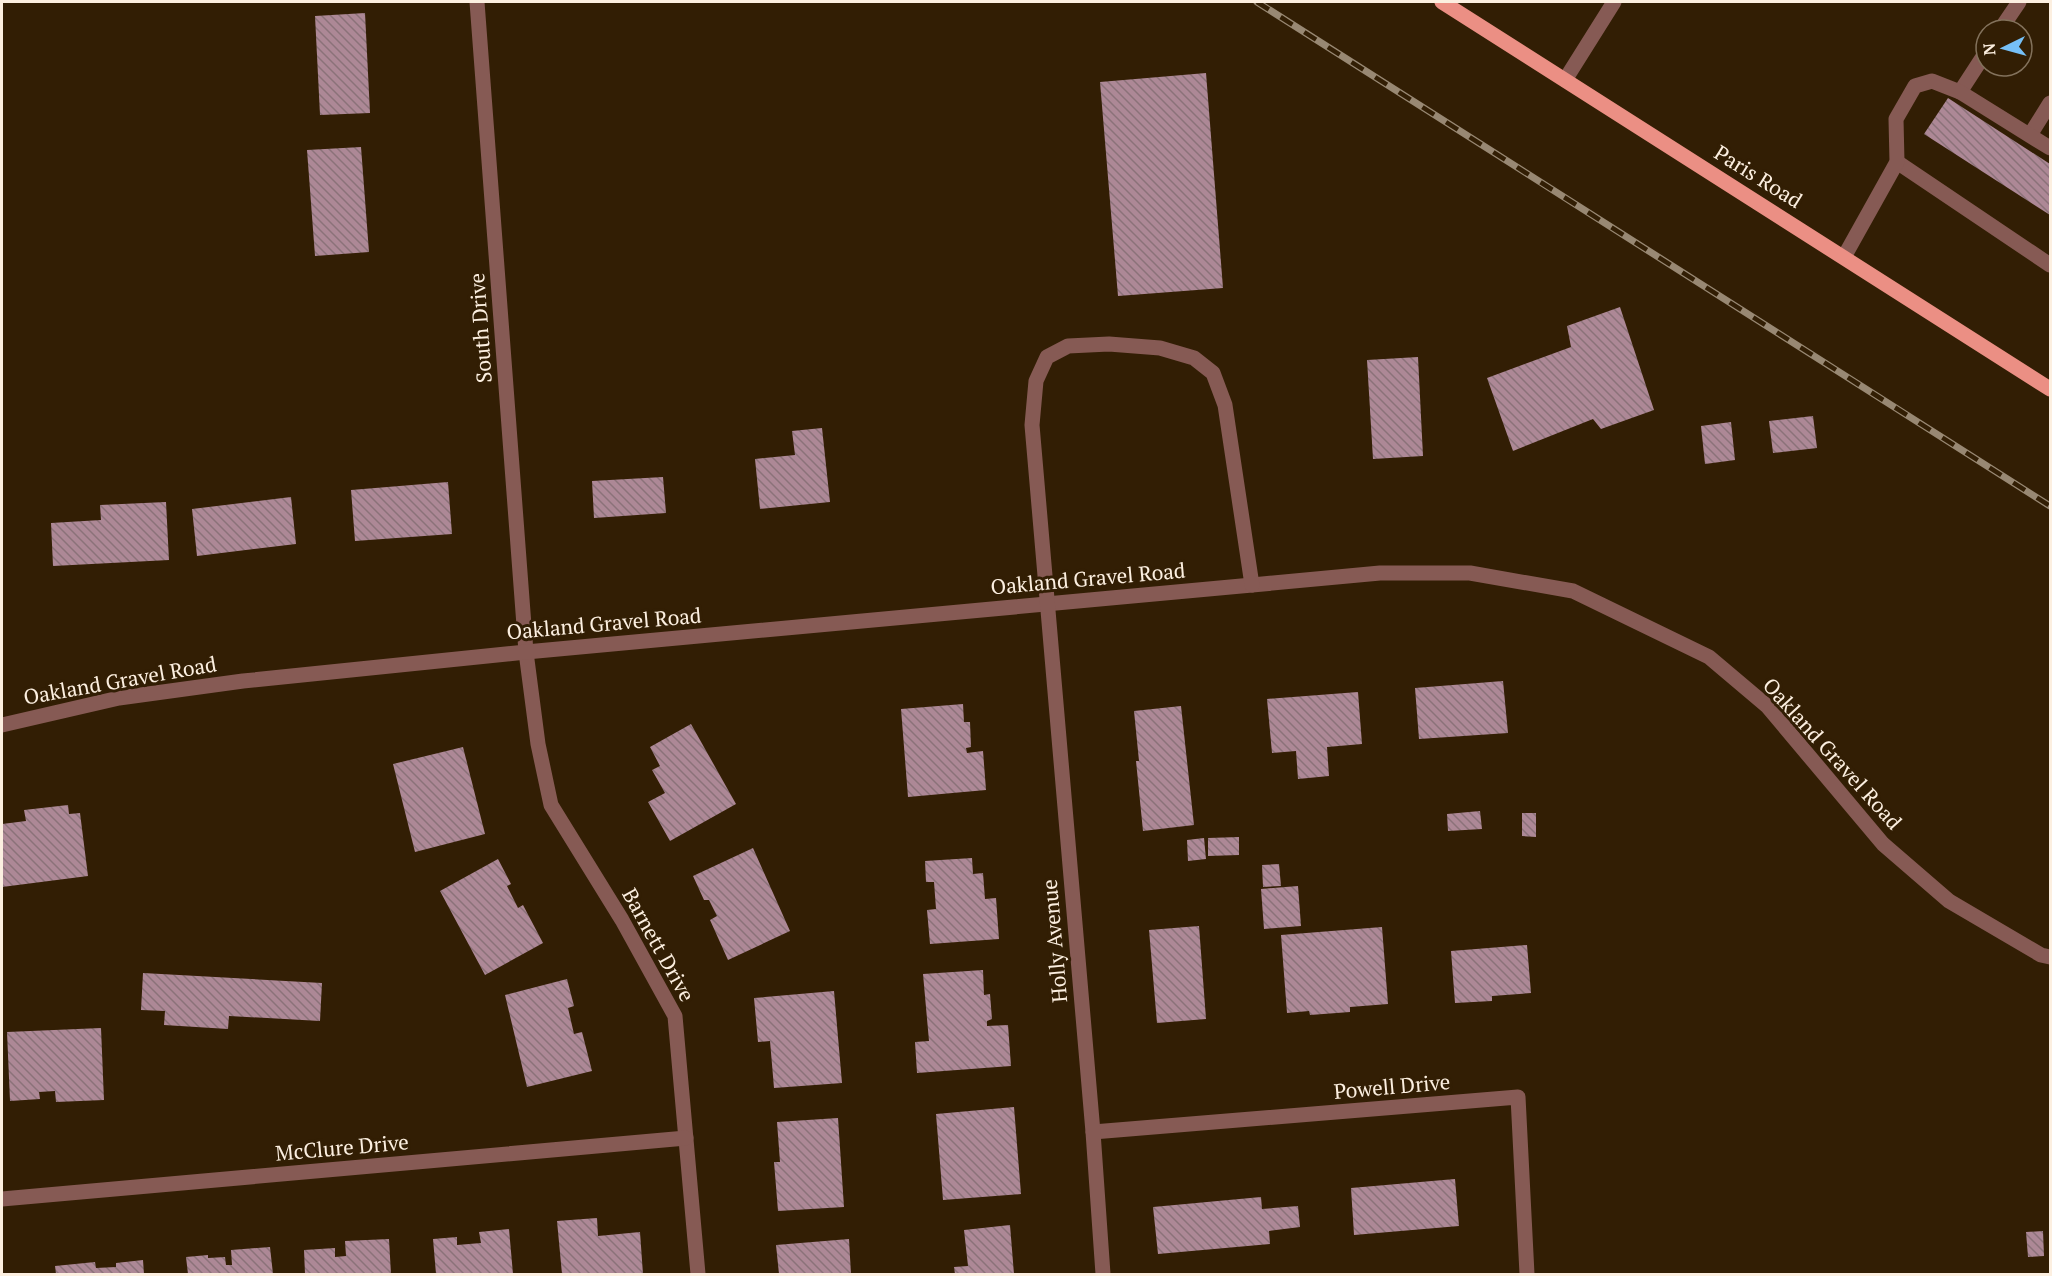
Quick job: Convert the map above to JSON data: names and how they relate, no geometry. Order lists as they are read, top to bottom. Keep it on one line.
{"streets":{"main road":["Paris Road"],"street":["South Drive","Oakland Gravel Road","Holly Avenue","Barnett Drive","Powell Drive","McClure Drive"]},"crossings":[["South Drive","Oakland Gravel Road"],["South Drive","Barnett Drive"],["Oakland Gravel Road","Holly Avenue"],["Oakland Gravel Road","Barnett Drive"],["Holly Avenue","Powell Drive"],["Barnett Drive","McClure Drive"]],"north":"left"}
